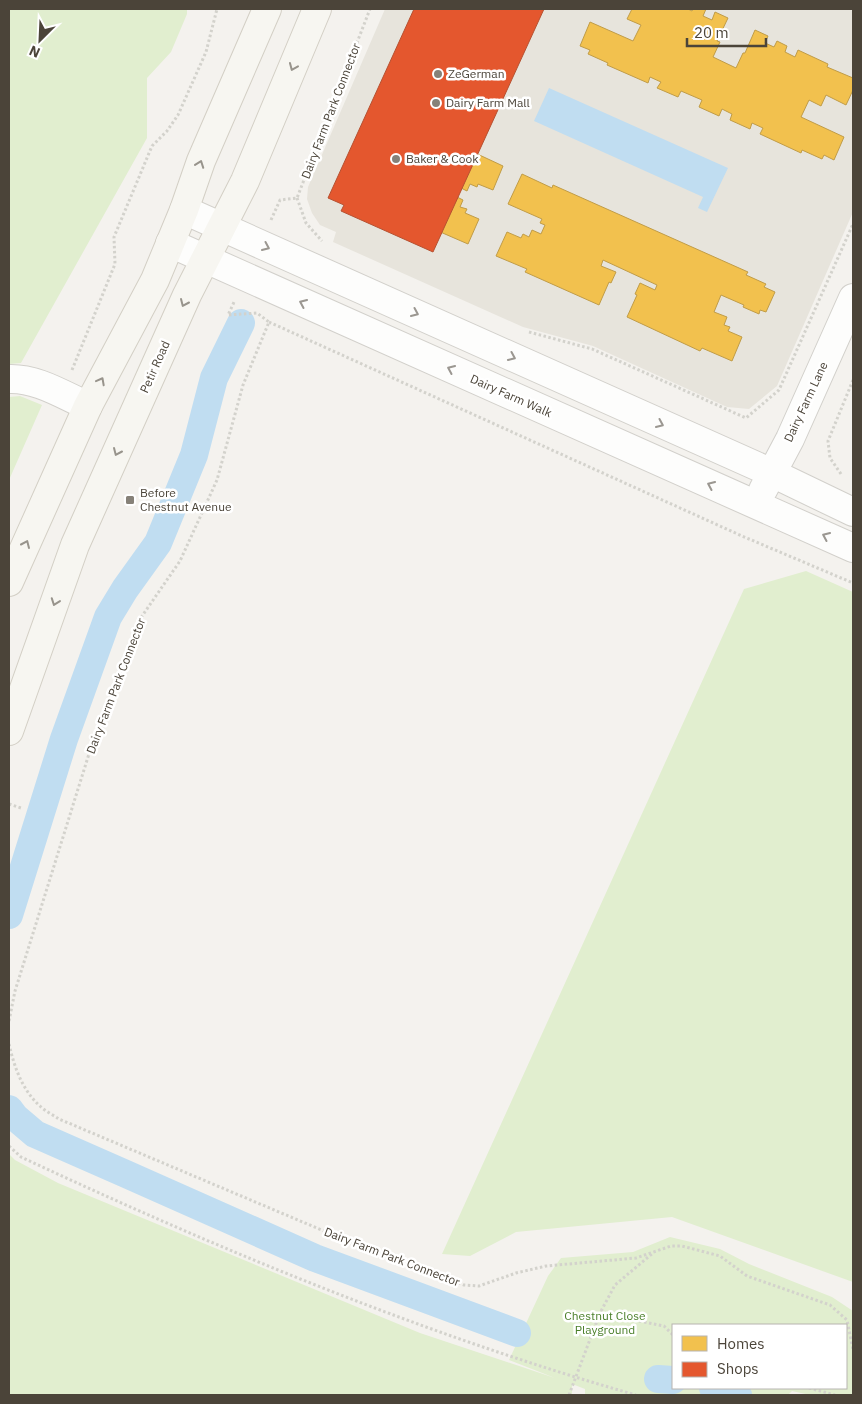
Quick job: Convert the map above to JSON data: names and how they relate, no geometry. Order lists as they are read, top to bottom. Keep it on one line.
{"streets":{"main road":["Petir Road"],"street":["Dairy Farm Walk","Dairy Farm Lane"],"path":["Dairy Farm Park Connector"]},"crossings":[["Petir Road","Dairy Farm Walk"],["Dairy Farm Walk","Dairy Farm Lane"]],"parks":["Chestnut Close Playground"],"places":{"other":["ZeGerman","Dairy Farm Mall","Baker & Cook"],"transit":["Before Chestnut Avenue"]},"legend":["Homes","Shops"],"scale_bar":"20 m","north":"bottom left"}
